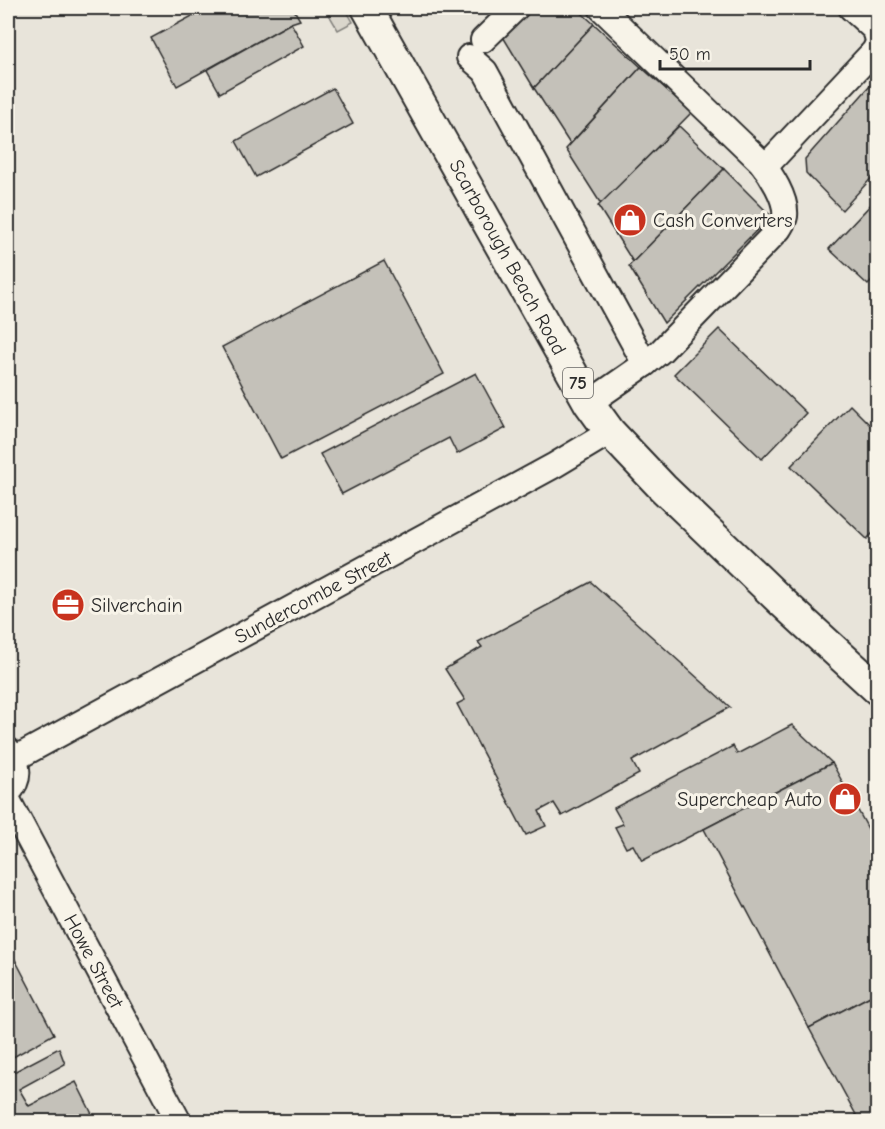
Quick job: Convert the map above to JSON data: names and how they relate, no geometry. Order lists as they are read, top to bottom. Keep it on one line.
{"streets":{"main road":["Scarborough Beach Road","75"],"street":["Sundercombe Street","Howe Street"]},"crossings":[["Scarborough Beach Road","Sundercombe Street"]],"places":{"shop":["Cash Converters","Supercheap Auto"],"office":["Silverchain"]},"scale_bar":"50 m"}
